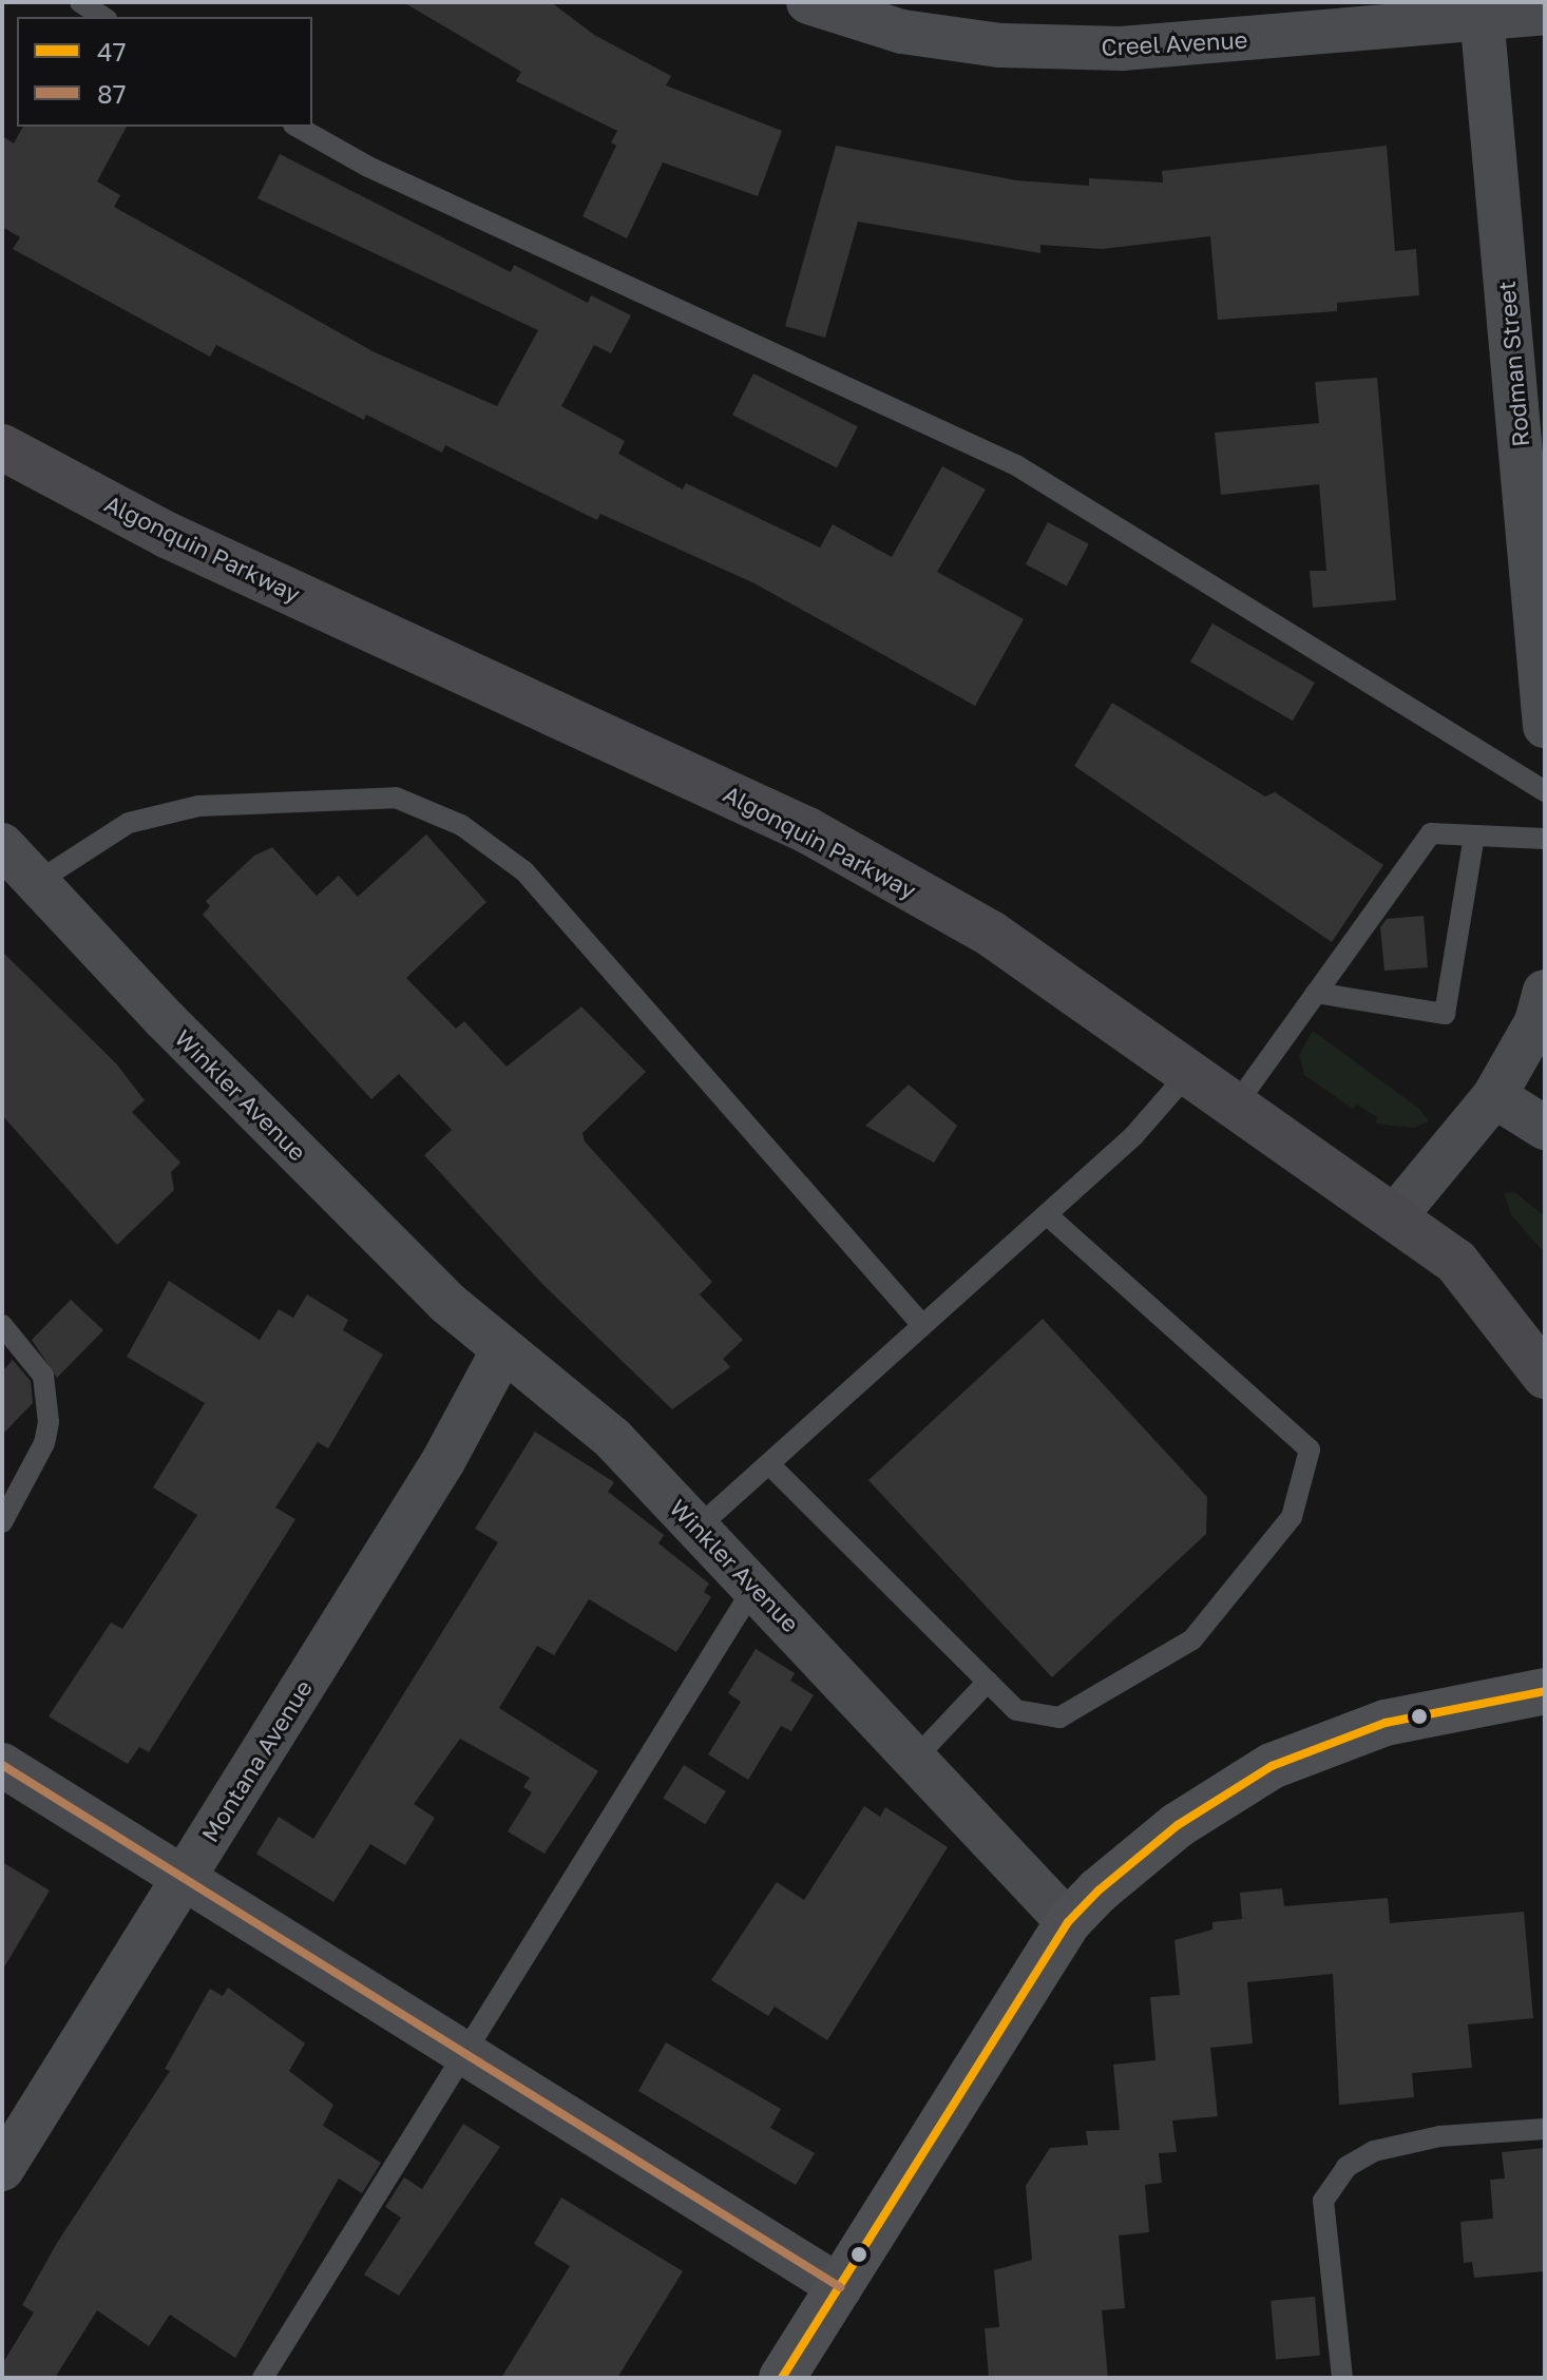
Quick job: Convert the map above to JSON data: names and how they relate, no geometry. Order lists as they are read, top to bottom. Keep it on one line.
{"streets":{"main road":["Algonquin Parkway"],"street":["Creel Avenue","Rodman Street","Winkler Avenue","Montana Avenue"]},"crossings":[["Creel Avenue","Rodman Street"],["Winkler Avenue","Montana Avenue"]],"lines":["transit line 47","transit line 87"],"legend":["47","87"]}
